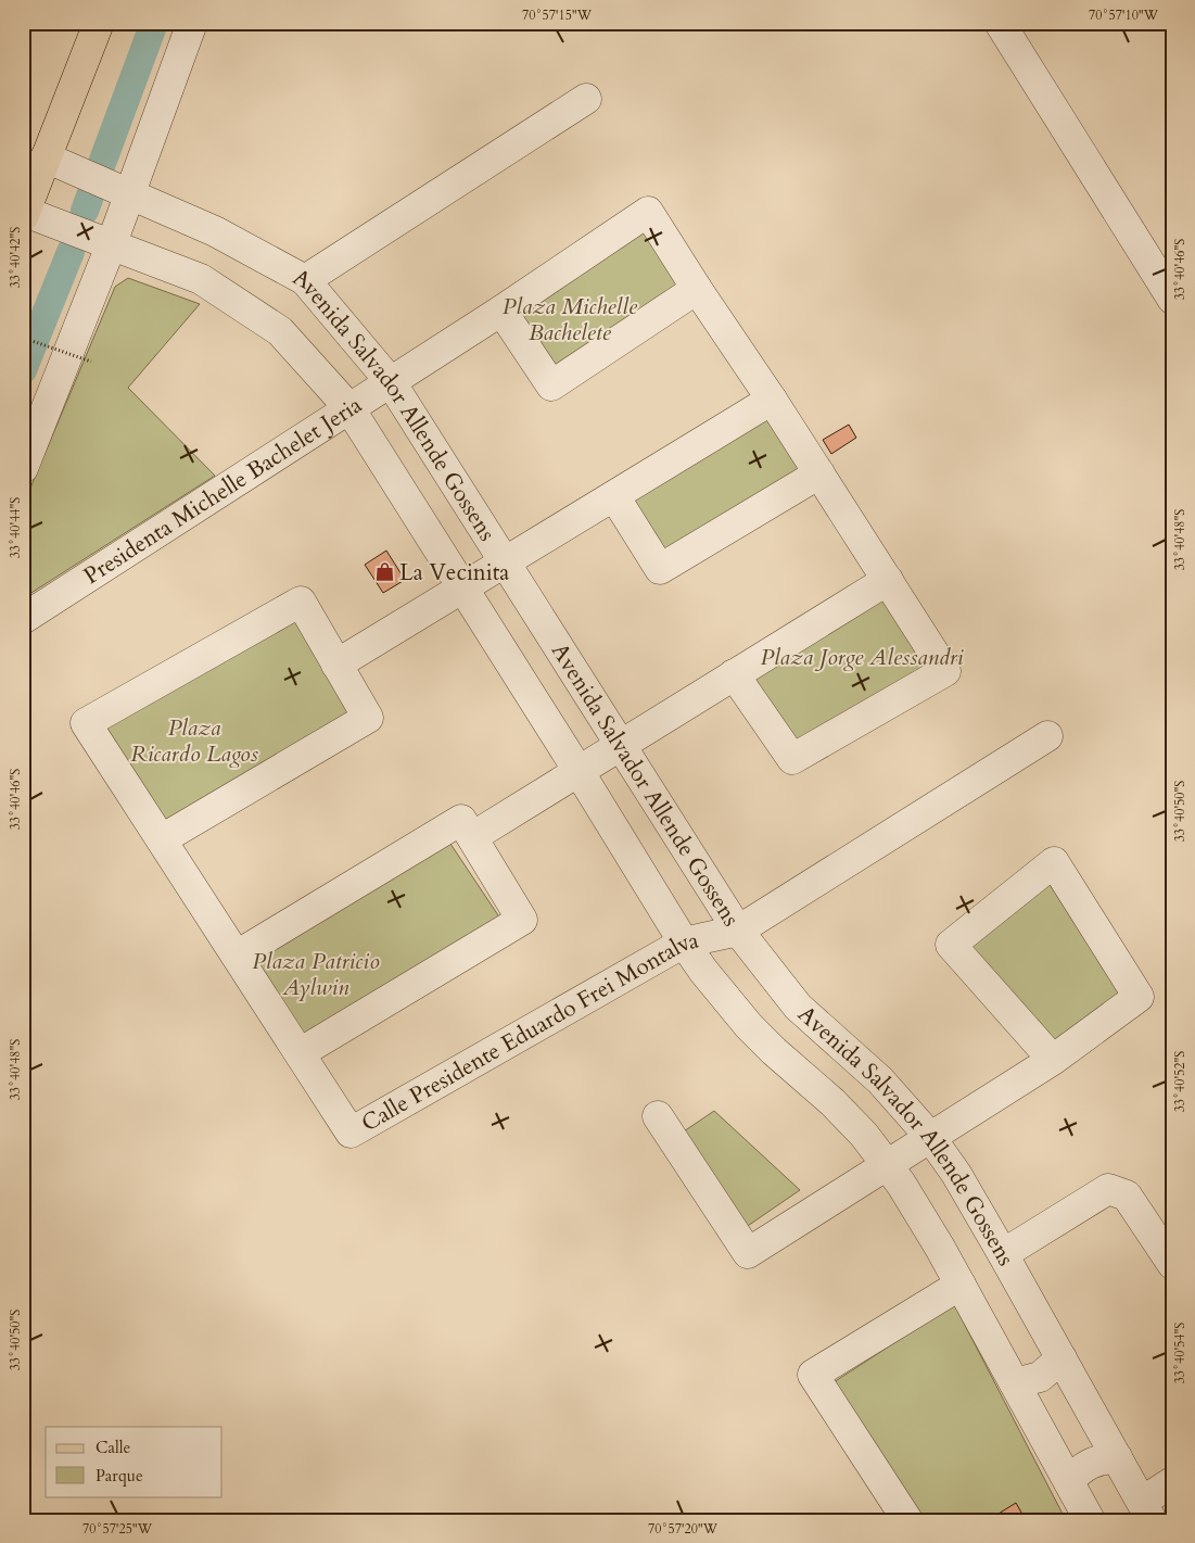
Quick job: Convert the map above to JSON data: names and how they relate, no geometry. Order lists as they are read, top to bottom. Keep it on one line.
{"streets":{"street":["Avenida Salvador Allende Gossens","Presidenta Michelle Bachelet Jeria","Calle Presidente Eduardo Frei Montalva"]},"crossings":[["Avenida Salvador Allende Gossens","Presidenta Michelle Bachelet Jeria"],["Avenida Salvador Allende Gossens","Calle Presidente Eduardo Frei Montalva"]],"parks":["Plaza Michelle Bachelete","Plaza Jorge Alessandri","Plaza Ricardo Lagos","Plaza Patricio Aylwin"],"places":{"shop":["La Vecinita"]},"legend":["Calle","Parque"],"coordinates":["70°57'15\"W","70°57'10\"W","33°40'42\"S","33°40'46\"S","33°40'44\"S","33°40'48\"S","33°40'50\"S","33°40'52\"S","33°40'54\"S","70°57'25\"W","70°57'20\"W"]}
